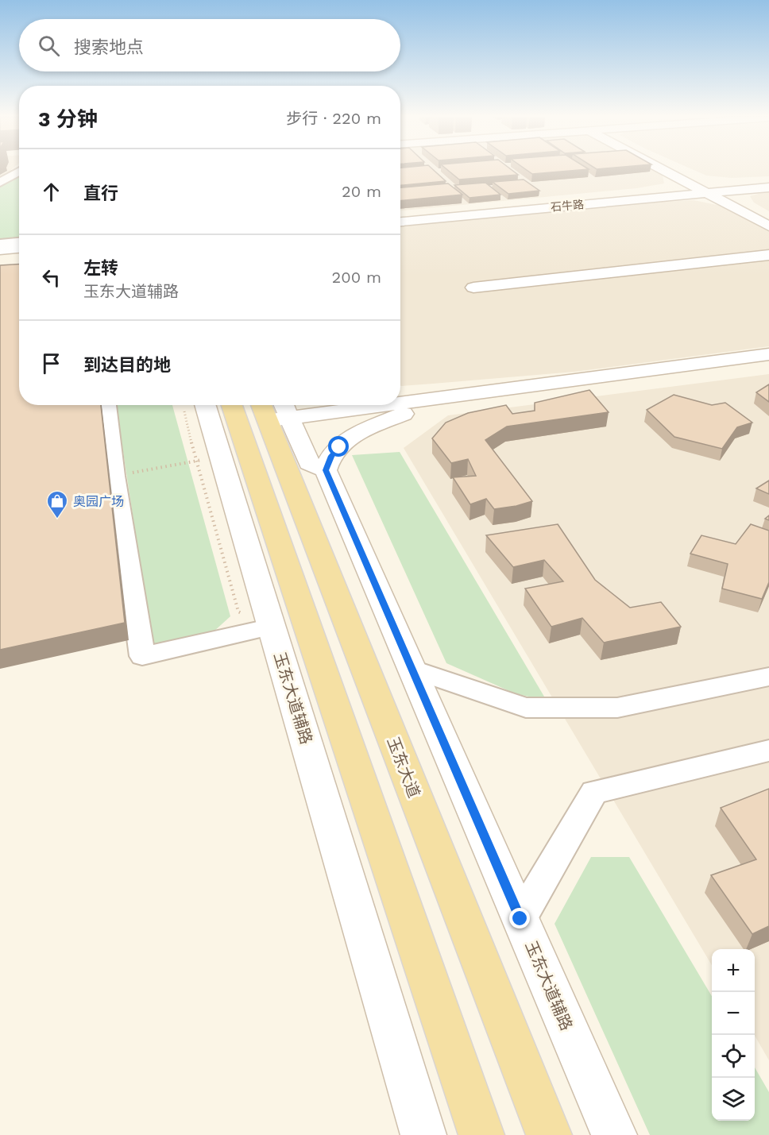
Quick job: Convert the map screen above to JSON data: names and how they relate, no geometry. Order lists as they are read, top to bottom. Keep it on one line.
{"streets":{"main road":["玉东大道"],"street":["石牛路","玉东大道辅路"]},"places":{"shop":["奥园广场"]},"page":{"search":"搜索地点","heading":["3 分钟","步行 · 220 m"],"list":[["直行","20 m"],["左转","玉东大道辅路","200 m"],"到达目的地"],"map_buttons":["+","−"]}}
